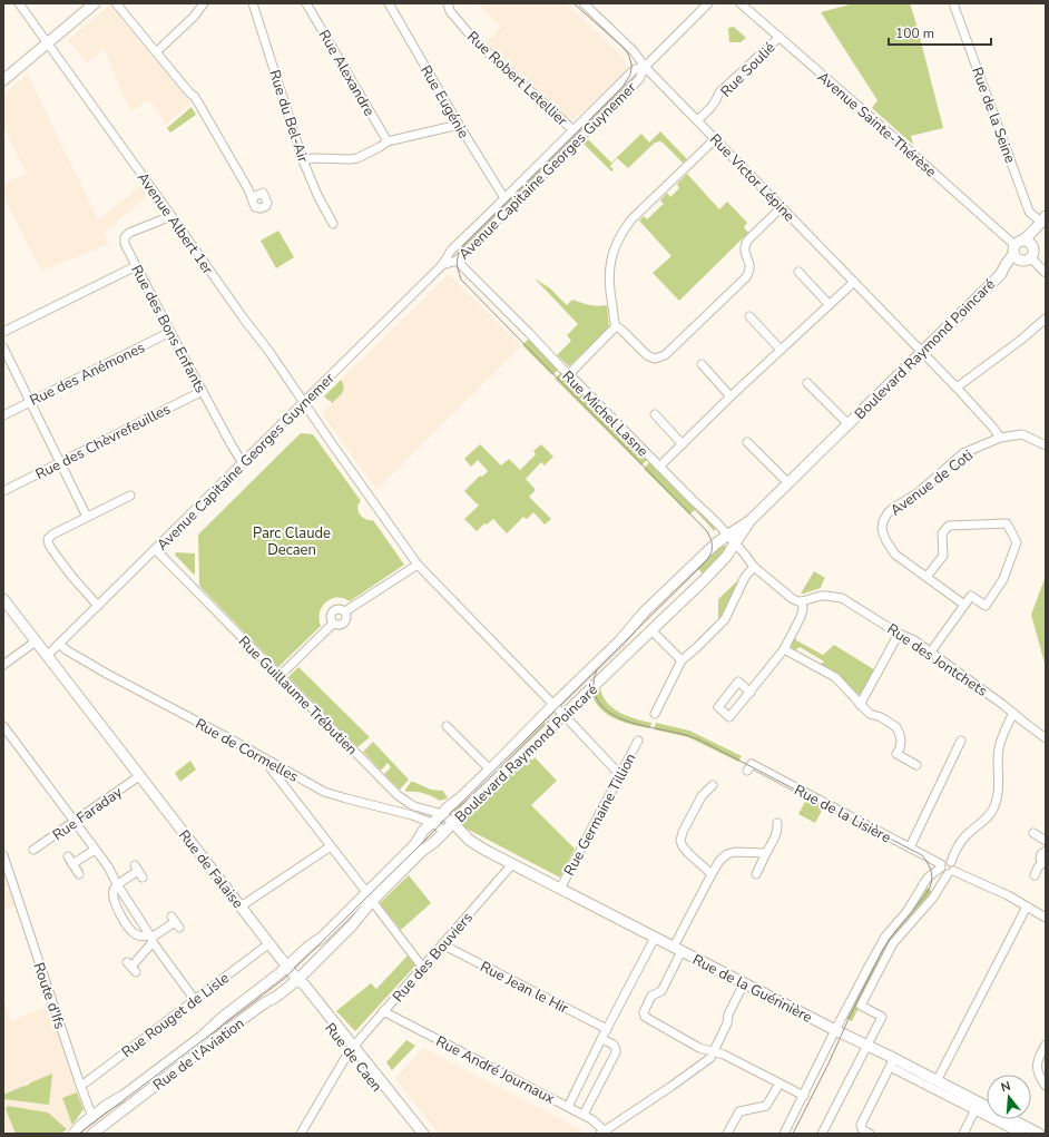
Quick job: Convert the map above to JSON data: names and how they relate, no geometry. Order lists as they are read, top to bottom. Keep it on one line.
{"streets":{"main road":["Boulevard Raymond Poincaré","Rue de Falaise","Rue de la Guérinière","Route d'Ifs","Rue de l'Aviation","Rue de Caen"],"street":["Rue Soulié","Rue Alexandre","Rue Robert Letellier","Rue Eugénie","Rue de la Seine","Rue du Bel-Air","Avenue Sainte-Thérèse","Avenue Capitaine Georges Guynemer","Rue Victor Lépine","Avenue Albert 1er","Rue des Bons Enfants","Rue des Anémones","Rue Michel Lasne","Rue des Chèvrefeuilles","Avenue de Coti","Rue des Jontchets","Rue Guillaume Trébutien","Rue de Cormelles","Rue Faraday","Rue de la Lisière","Rue Germaine Tillion","Rue des Bouviers","Rue Jean le Hir","Rue Rouget de Lisle","Rue André Journaux"]},"crossings":[["Rue Soulié","Avenue Sainte-Thérèse"],["Rue Soulié","Rue Victor Lépine"],["Rue Robert Letellier","Avenue Capitaine Georges Guynemer"],["Rue Eugénie","Avenue Capitaine Georges Guynemer"],["Rue de la Seine","Boulevard Raymond Poincaré"],["Avenue Sainte-Thérèse","Boulevard Raymond Poincaré"],["Avenue Capitaine Georges Guynemer","Rue Victor Lépine"],["Avenue Capitaine Georges Guynemer","Avenue Albert 1er"],["Avenue Capitaine Georges Guynemer","Rue des Bons Enfants"],["Avenue Capitaine Georges Guynemer","Rue Michel Lasne"],["Avenue Capitaine Georges Guynemer","Rue Guillaume Trébutien"],["Avenue Capitaine Georges Guynemer","Rue de Cormelles"],["Avenue Capitaine Georges Guynemer","Rue de Falaise"],["Rue Victor Lépine","Boulevard Raymond Poincaré"],["Rue Victor Lépine","Avenue de Coti"],["Avenue Albert 1er","Rue des Bons Enfants"],["Avenue Albert 1er","Boulevard Raymond Poincaré"],["Avenue Albert 1er","Rue Germaine Tillion"],["Rue des Bons Enfants","Rue des Anémones"],["Rue des Bons Enfants","Rue des Chèvrefeuilles"],["Boulevard Raymond Poincaré","Rue Michel Lasne"],["Boulevard Raymond Poincaré","Rue Guillaume Trébutien"],["Boulevard Raymond Poincaré","Rue de Cormelles"],["Boulevard Raymond Poincaré","Rue de Falaise"],["Boulevard Raymond Poincaré","Rue de la Guérinière"],["Boulevard Raymond Poincaré","Rue de l'Aviation"],["Boulevard Raymond Poincaré","Rue de Caen"],["Rue Guillaume Trébutien","Rue de la Guérinière"],["Rue de Cormelles","Rue de la Guérinière"],["Rue Faraday","Rue de Falaise"],["Rue Germaine Tillion","Rue de la Guérinière"],["Rue de Falaise","Rue Rouget de Lisle"],["Rue de Falaise","Rue de l'Aviation"],["Rue de Falaise","Rue de Caen"],["Rue des Bouviers","Rue Jean le Hir"],["Rue des Bouviers","Rue de la Guérinière"],["Rue des Bouviers","Rue de Caen"],["Rue des Bouviers","Rue André Journaux"],["Route d'Ifs","Rue Rouget de Lisle"],["Route d'Ifs","Rue de l'Aviation"],["Rue de l'Aviation","Rue de Caen"]],"parks":["Parc Claude Decaen"],"scale_bar":"100 m","north":"top"}
